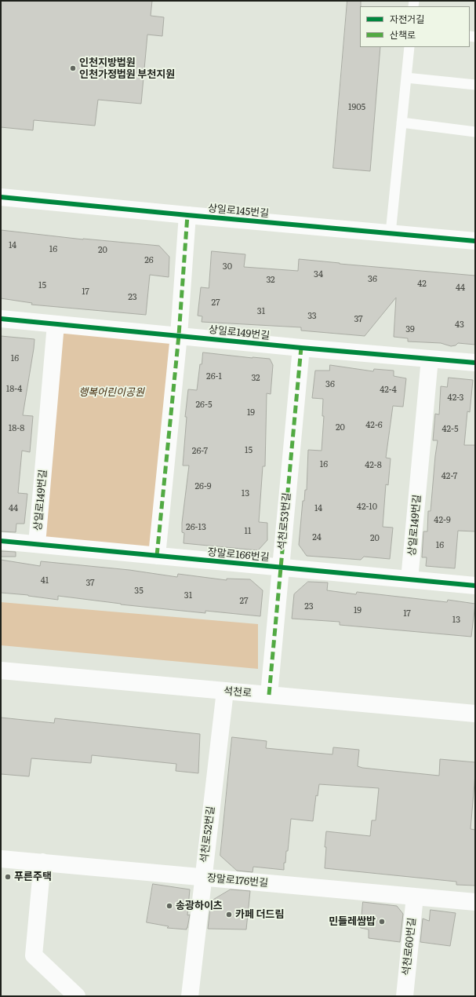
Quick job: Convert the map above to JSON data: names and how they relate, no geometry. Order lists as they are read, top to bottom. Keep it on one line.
{"streets":{"street":["상일로145번길","상일로149번길","석천로53번길","장말로166번길","석천로","석천로52번길","장말로176번길","석천로60번길"]},"crossings":[["상일로149번길","석천로53번길"],["상일로149번길","장말로166번길"],["석천로53번길","장말로166번길"],["석천로53번길","석천로"],["석천로","석천로52번길"],["석천로52번길","장말로176번길"],["장말로176번길","석천로60번길"]],"parks":["행복어린이공원"],"places":["인천지방법원 인천가정법원 부천지원","푸른주택","송광하이츠","카페 더드림","민들레쌈밥"],"house_numbers":["1905","14","16","20","26","30","34","36","32","42","15","44","17","23","27","31","33","37","43","39","16","26-1","32","36","18-4","42-4","42-3","26-5","19","42-6","20","18-8","42-5","15","26-7","16","42-8","42-7","26-9","13","42-10","44","14","42-9","26-13","11","24","20","16","41","37","35","31","27","23","19","17","13"],"legend":["자전거길","산책로"]}
